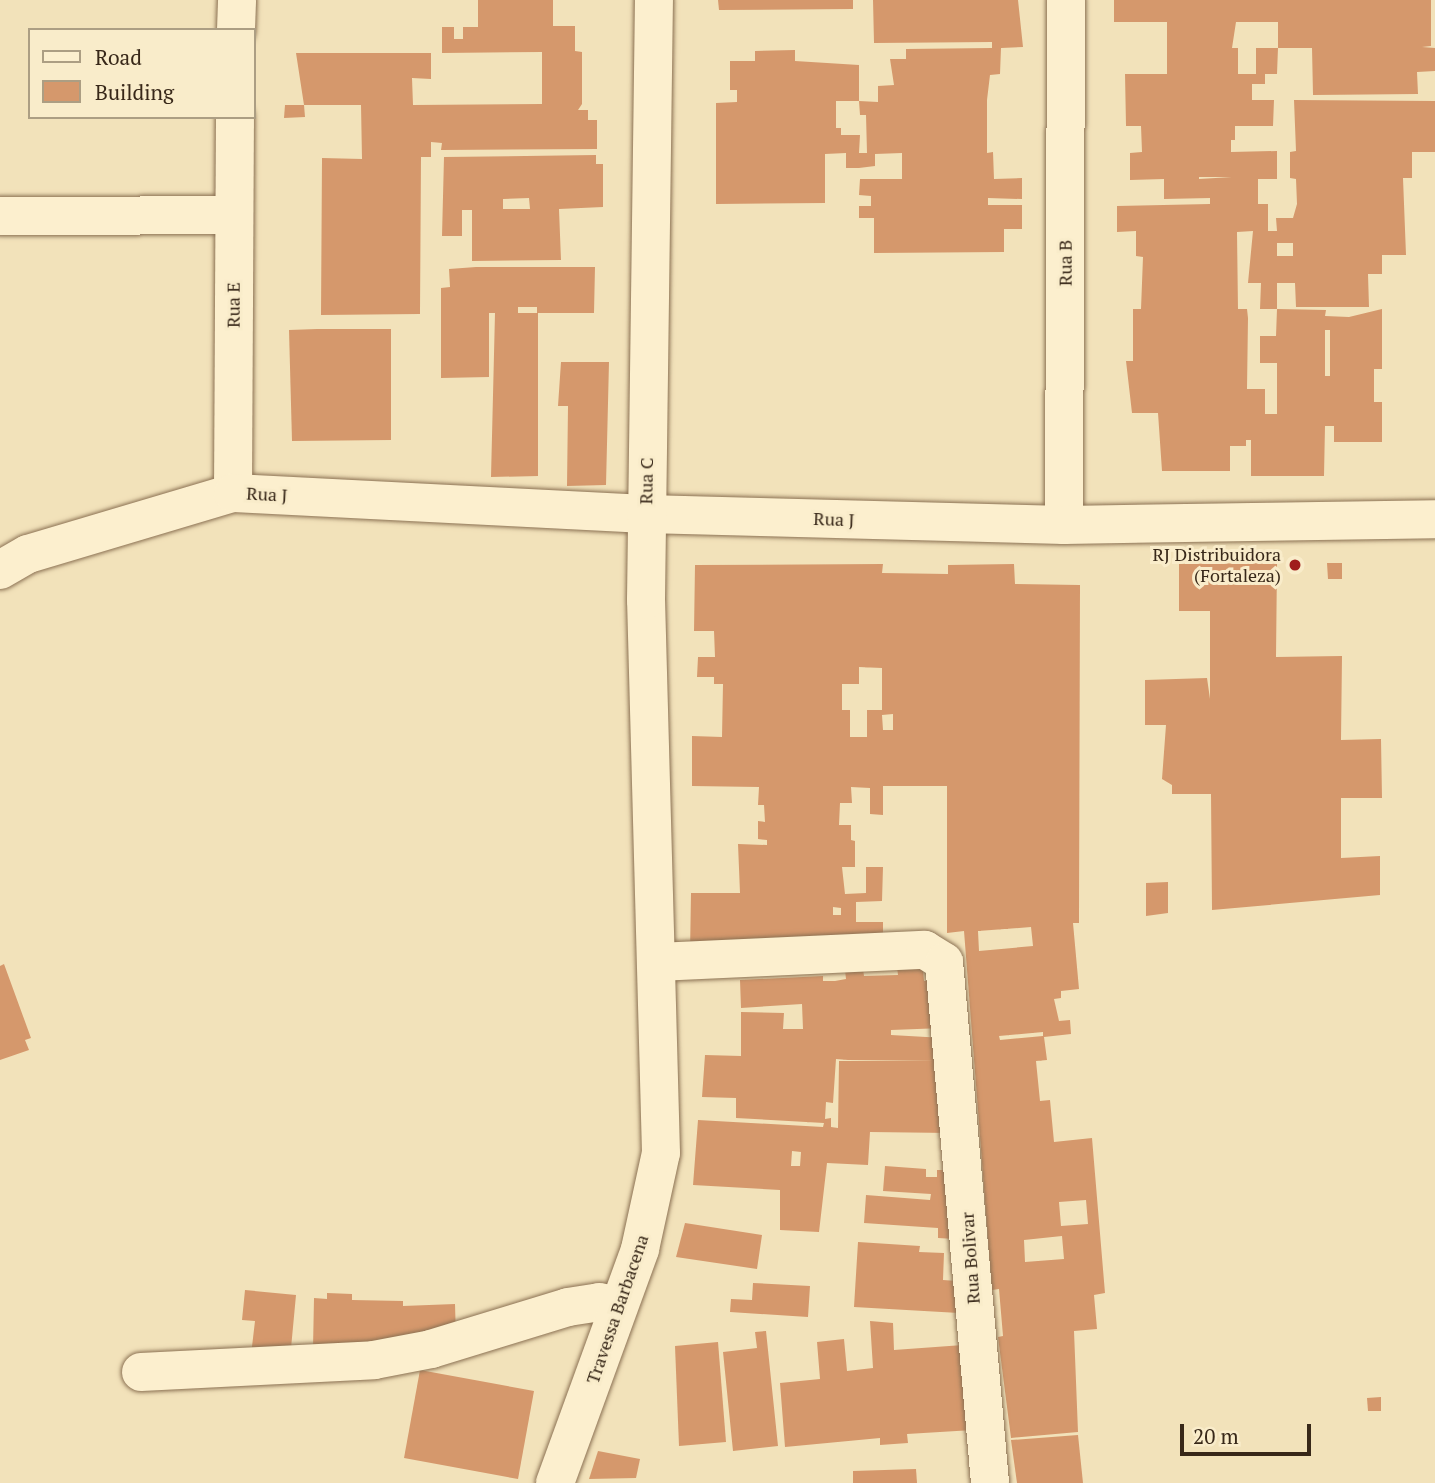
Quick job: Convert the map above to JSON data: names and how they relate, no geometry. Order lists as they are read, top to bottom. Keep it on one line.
{"streets":{"street":["Rua B","Rua E","Rua C","Rua J","Rua Bolivar","Travessa Barbacena"]},"crossings":[["Rua B","Rua J"],["Rua E","Rua J"],["Rua C","Rua J"],["Rua C","Rua Bolivar"],["Rua C","Travessa Barbacena"],["Rua Bolivar","Travessa Barbacena"]],"places":["RJ Distribuidora (Fortaleza)"],"legend":["Road","Building"],"scale_bar":"20 m"}
